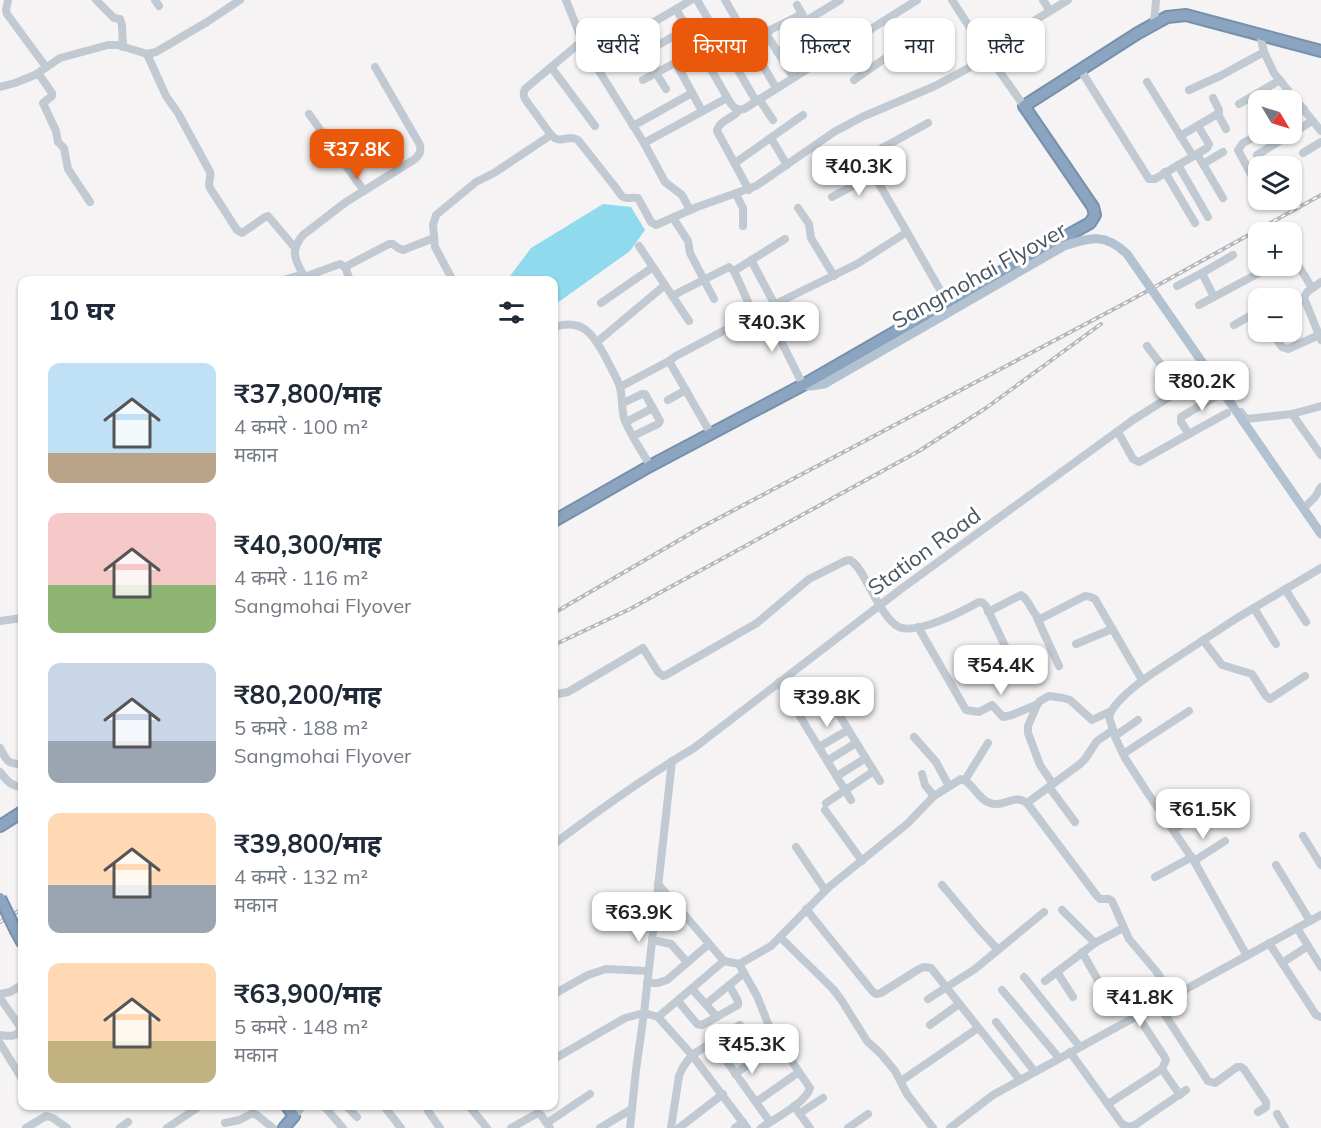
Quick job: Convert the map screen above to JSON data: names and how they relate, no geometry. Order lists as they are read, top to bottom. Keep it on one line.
{"streets":{"main road":["Sangmohai Flyover"],"street":["Station Road"]},"crossings":[["Sangmohai Flyover","Station Road"]],"north":"bottom right","page":{"chip":["खरीदें","किराया","फ़िल्टर","नया","फ़्लैट"],"map_buttons":["+","−"],"price":["₹37.8K","₹40.3K","₹40.3K","₹80.2K","₹54.4K","₹39.8K","₹61.5K","₹63.9K","₹41.8K","₹45.3K"],"heading":"10 घर","list":[{"name":"₹37,800/माह","note":"4 कमरे · 100 m² · मकान"},{"name":"₹40,300/माह","note":"4 कमरे · 116 m² · Sangmohai Flyover"},{"name":"₹80,200/माह","note":"5 कमरे · 188 m² · Sangmohai Flyover"},{"name":"₹39,800/माह","note":"4 कमरे · 132 m² · मकान"},{"name":"₹63,900/माह","note":"5 कमरे · 148 m² · मकान"}]}}
